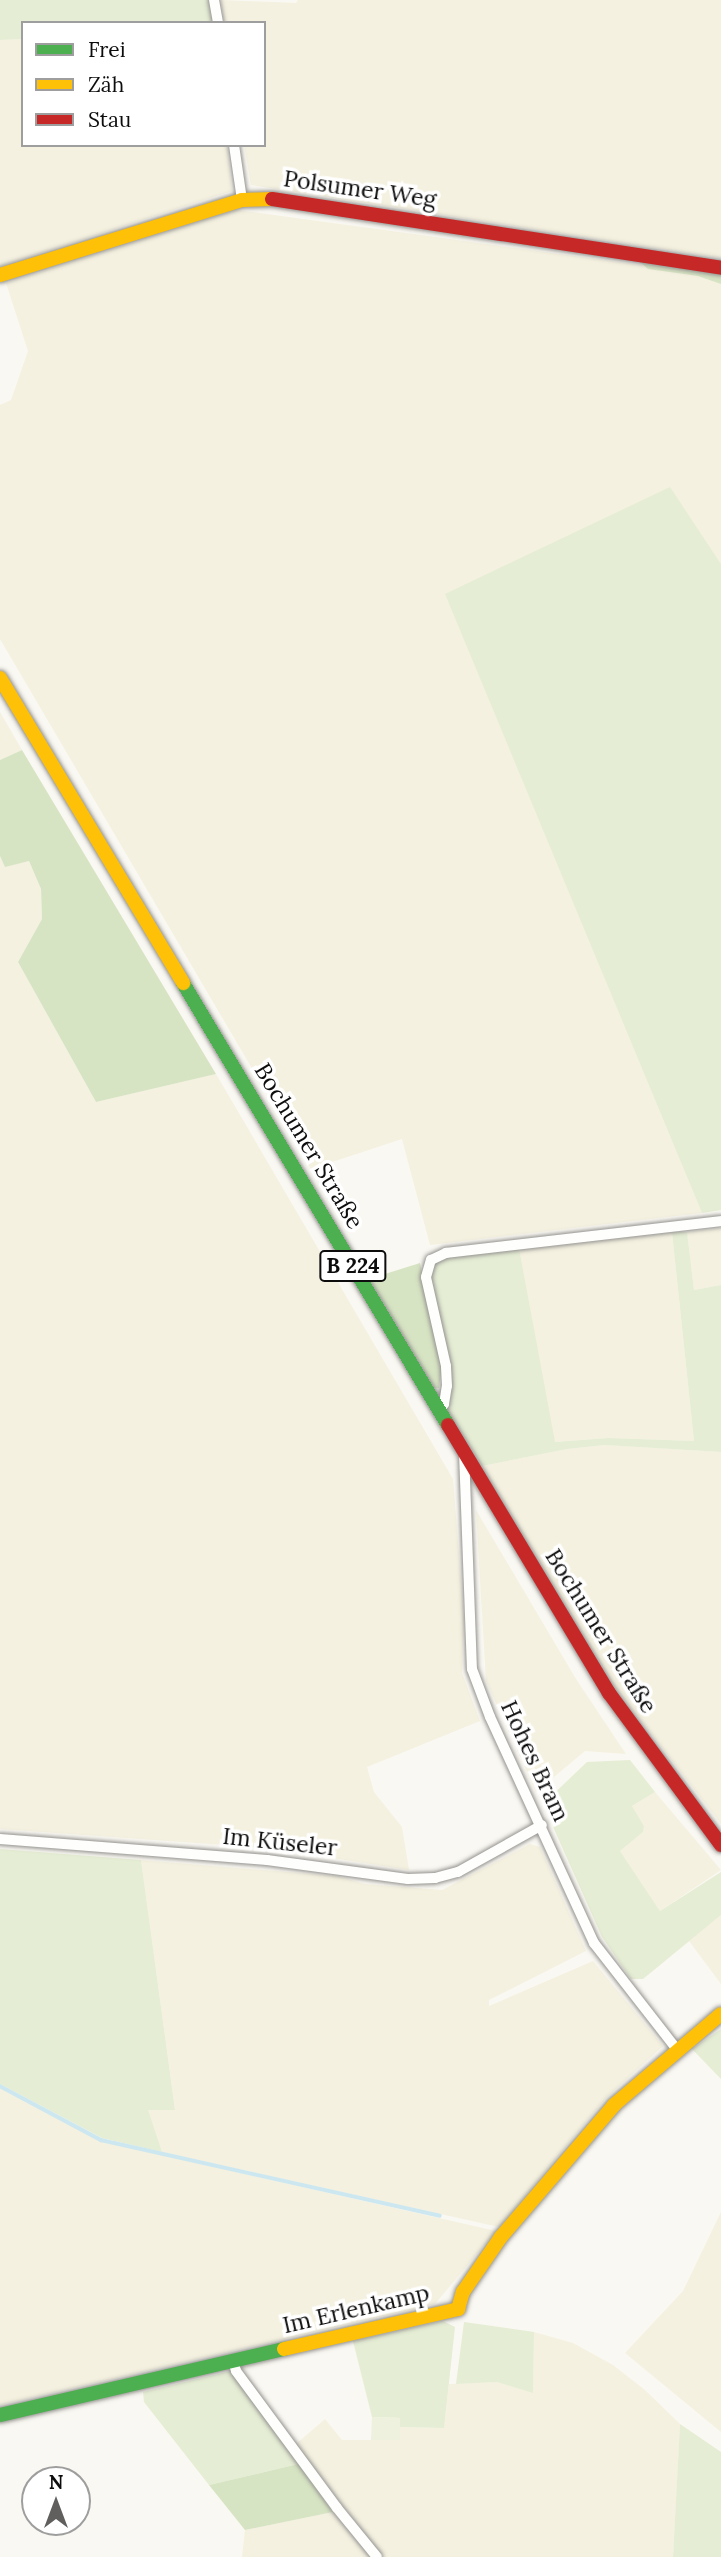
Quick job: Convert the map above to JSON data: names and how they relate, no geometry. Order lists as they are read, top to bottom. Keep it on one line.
{"streets":{"street":["Polsumer Weg","Bochumer Straße","B 224","Hohes Bram","Im Küseler","Im Erlenkamp"]},"crossings":[["Bochumer Straße","Hohes Bram"],["Hohes Bram","Im Küseler"],["Hohes Bram","Im Erlenkamp"]],"legend":["Frei","Zäh","Stau"],"north":"top"}
